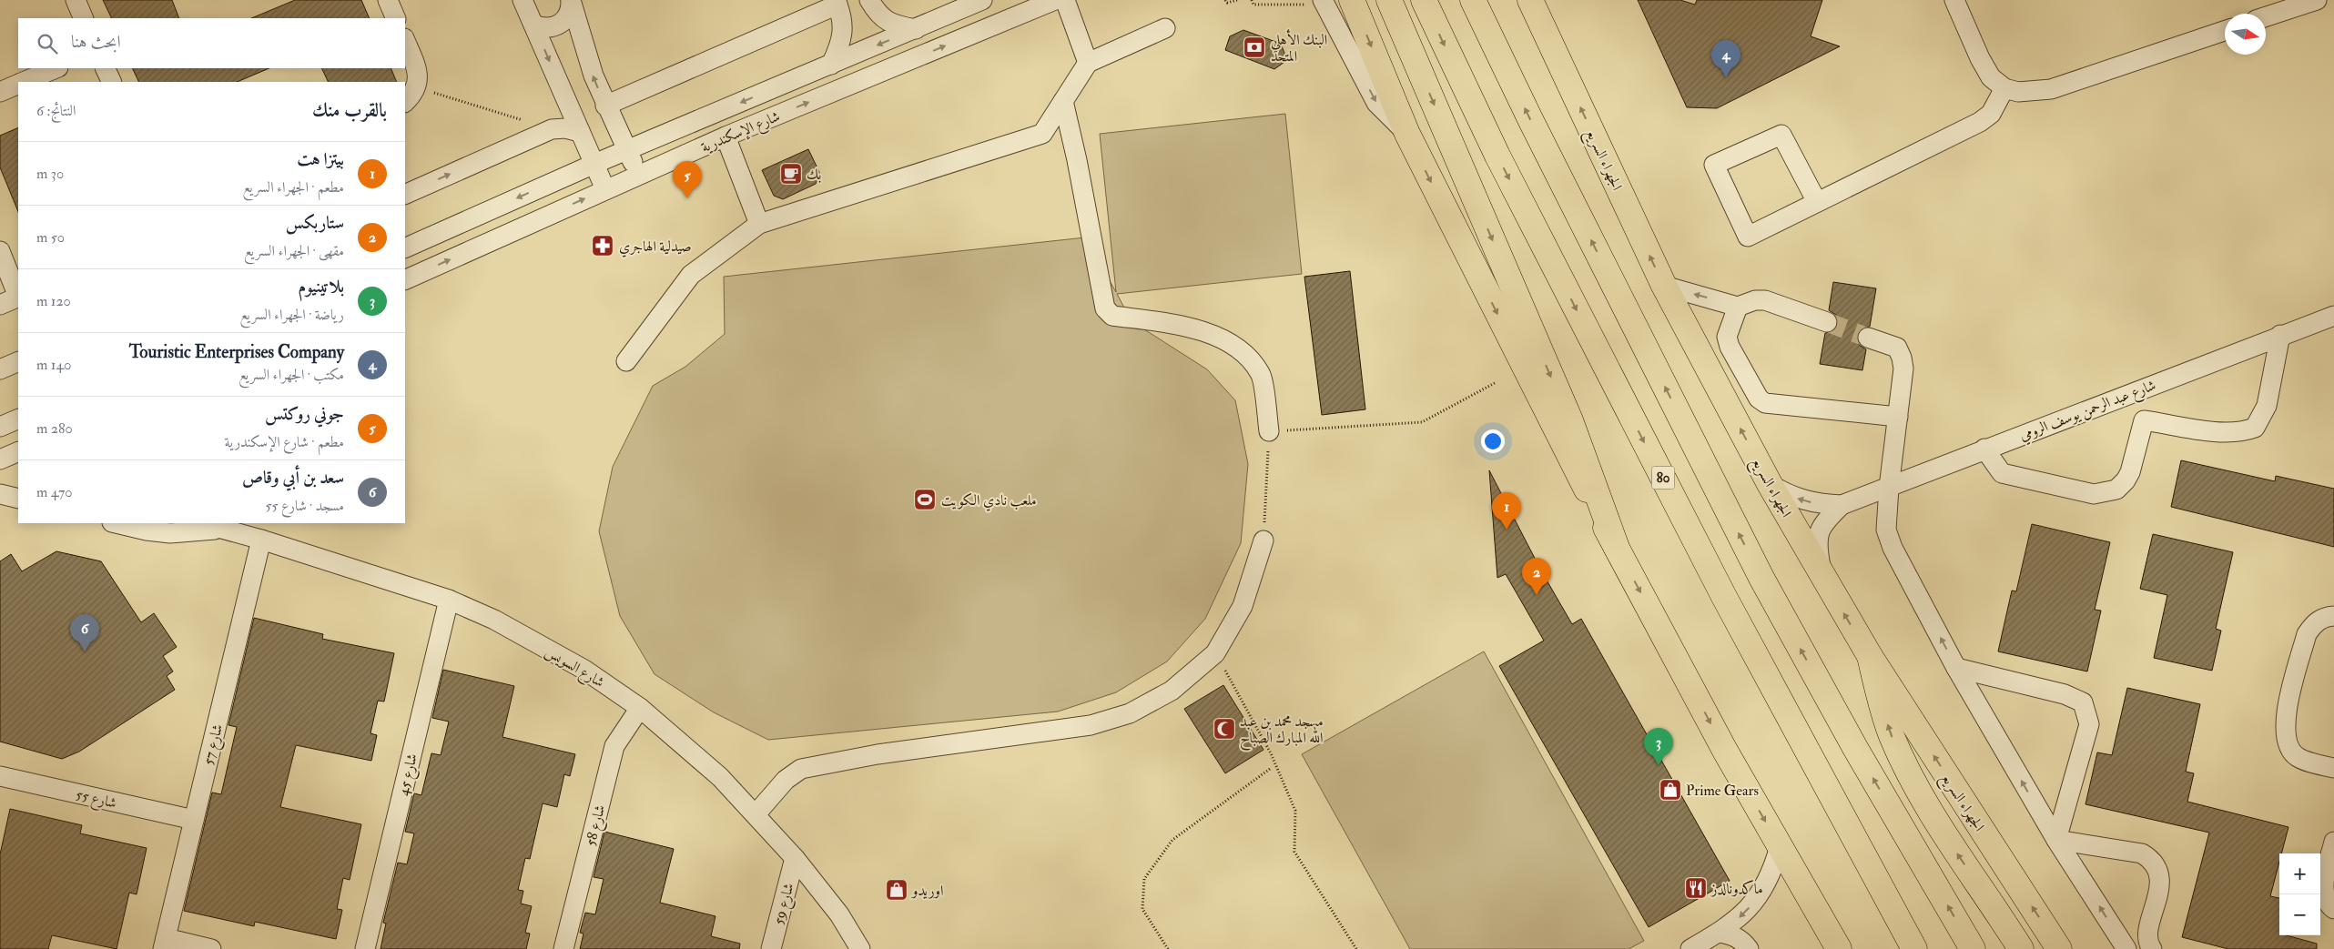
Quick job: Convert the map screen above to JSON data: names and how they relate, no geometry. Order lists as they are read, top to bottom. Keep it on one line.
{"streets":{"main road":["الجهراء السريع","80"],"street":["شارع الإسكندرية","شارع عبد الرحمن يوسف الرومي","شارع السويس","شارع 57","شارع 45","شارع 55","شارع 58","شارع 59"]},"crossings":[["الجهراء السريع","شارع عبد الرحمن يوسف الرومي"],["شارع السويس","شارع 57"],["شارع السويس","شارع 45"],["شارع السويس","شارع 58"],["شارع السويس","شارع 59"],["شارع 57","شارع 55"]],"places":{"bank":["البنك الأهلي المتحد"],"cafe":["بك"],"pharmacy":["صيدلية الهاجري"],"sports":["ملعب نادي الكويت"],"mosque":["مسجد محمد بن عبد الله المبارك الصباح"],"shop":["Prime Gears","اوريدو"],"restaurant":["ماكدونالدز"]},"north":"right","page":{"search":"ابحث هنا","pins":["4","5","1","2","6","3"],"heading":["بالقرب منك","النتائج: 6"],"list":[{"mark":"1","name":"بيتزا هت","note":"مطعم · الجهراء السريع","value":"30 m"},{"mark":"2","name":"ستاربكس","note":"مقهى · الجهراء السريع","value":"50 m"},{"mark":"3","name":"بلاتينيوم","note":"رياضة · الجهراء السريع","value":"120 m"},{"mark":"4","name":"Touristic Enterprises Company","note":"مكتب · الجهراء السريع","value":"140 m"},{"mark":"5","name":"جوني روكتس","note":"مطعم · شارع الإسكندرية","value":"280 m"},{"mark":"6","name":"سعد بن أبي وقاص","note":"مسجد · شارع 55","value":"470 m"}],"map_buttons":["+","−"]}}
